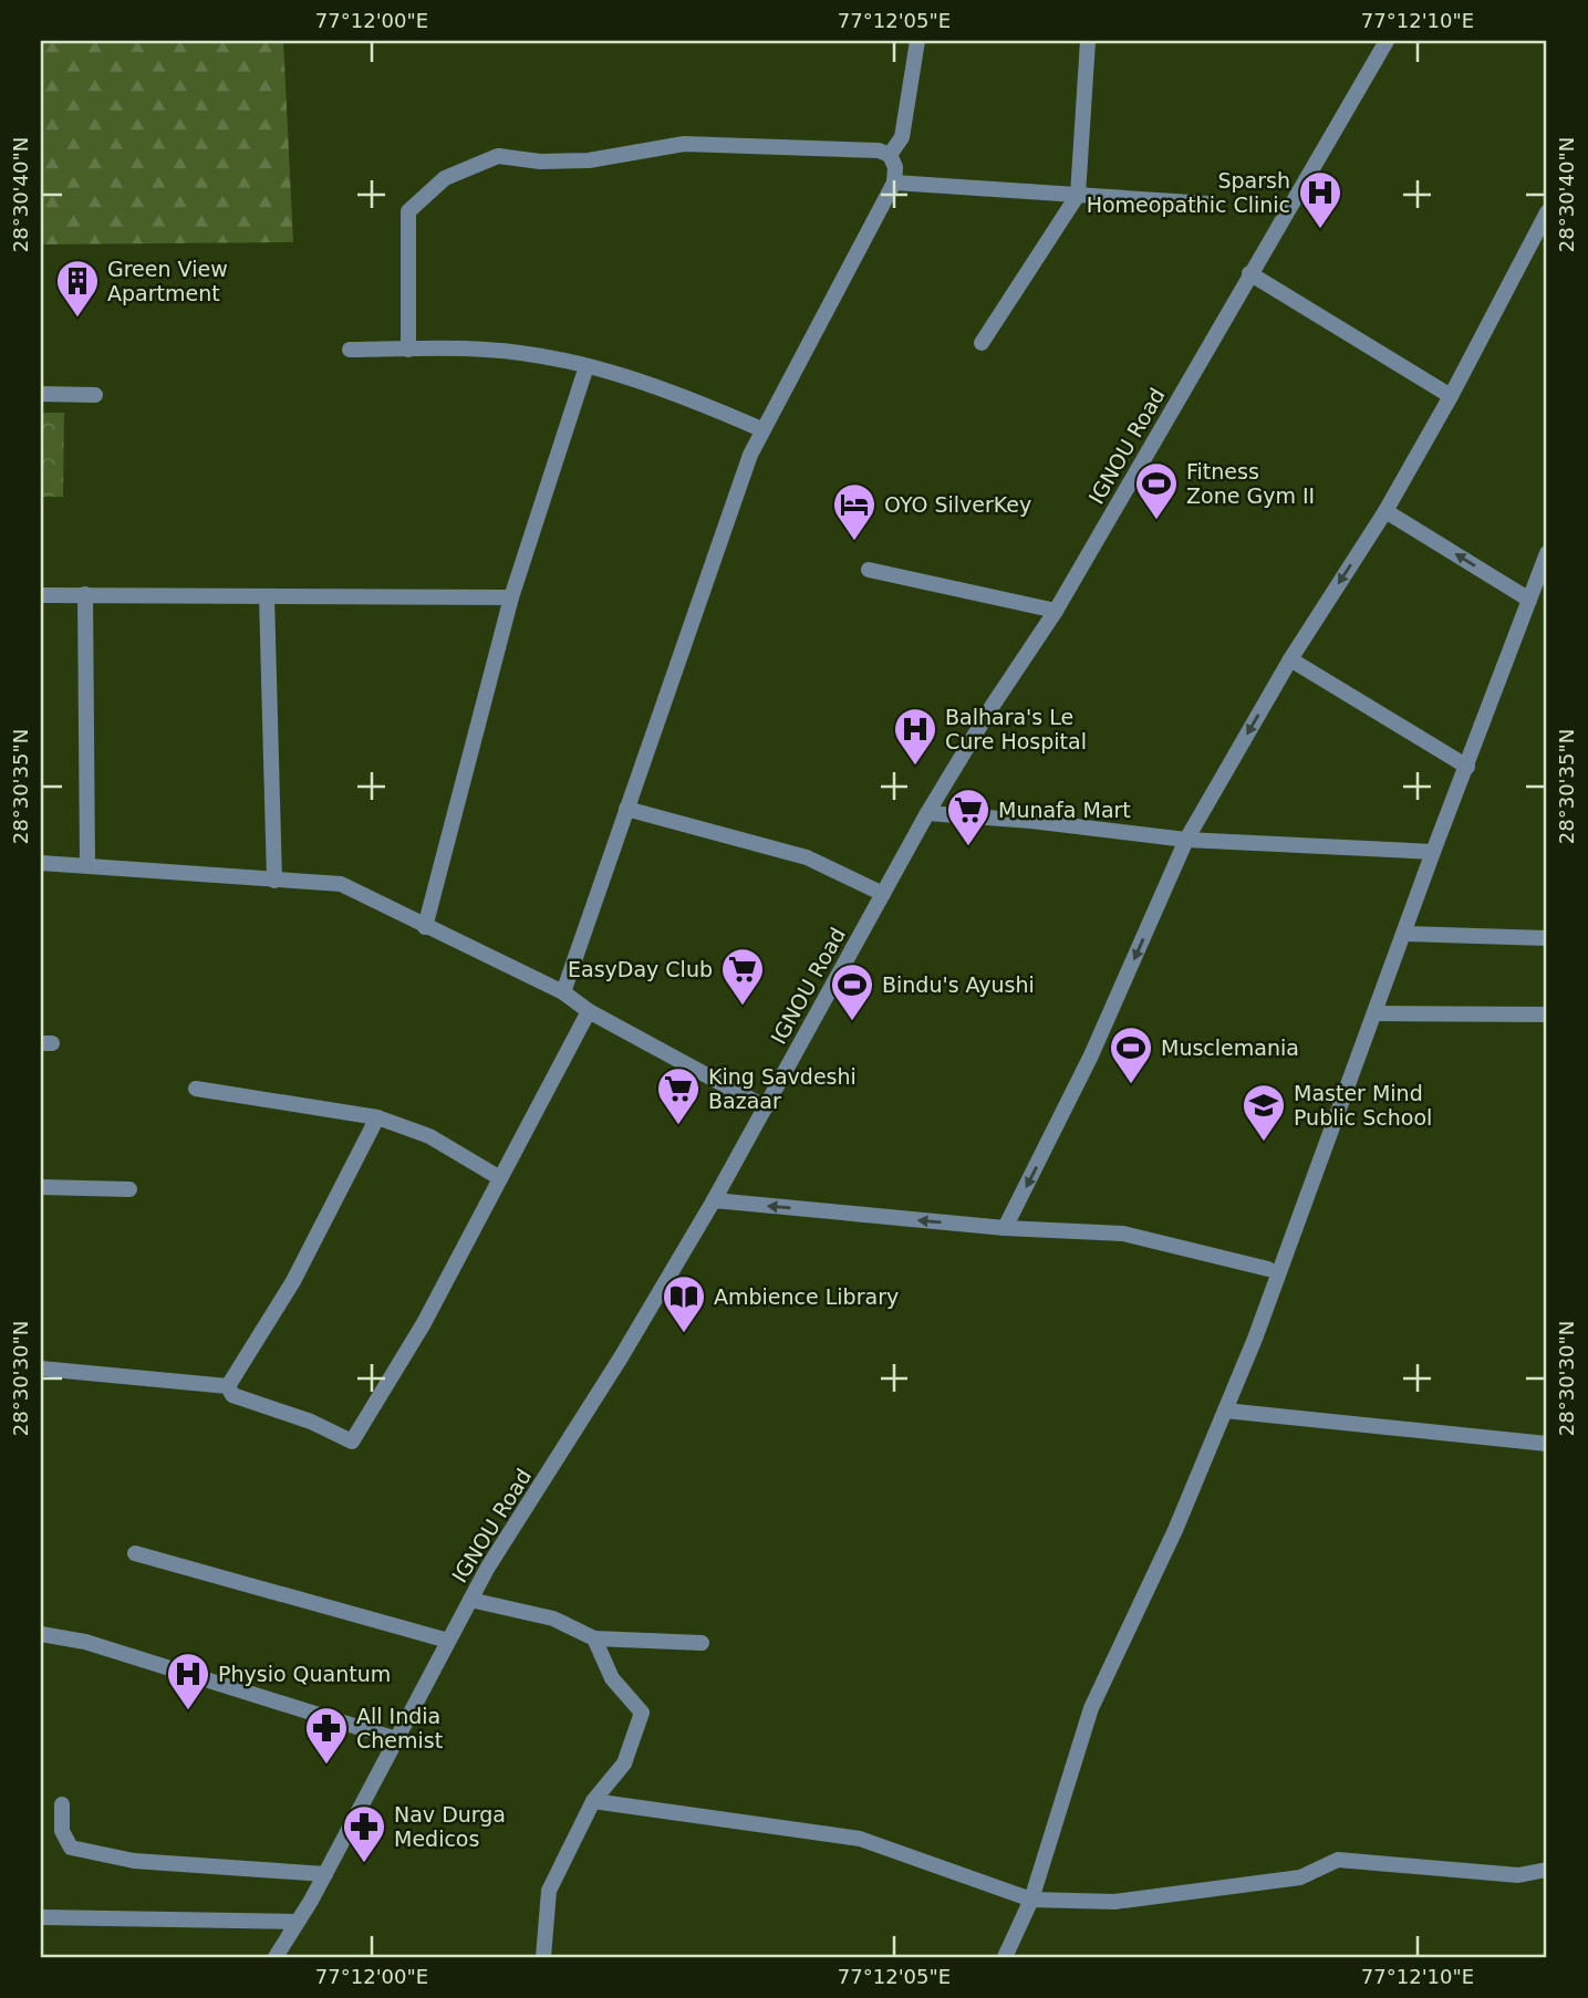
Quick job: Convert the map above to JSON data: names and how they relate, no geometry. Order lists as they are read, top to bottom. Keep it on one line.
{"streets":{"street":["IGNOU Road"]},"places":{"hospital":["Sparsh Homeopathic Clinic","Balhara's Le Cure Hospital","Physio Quantum"],"building":["Green View Apartment"],"sports":["Fitness Zone Gym II","Bindu's Ayushi","Musclemania"],"hotel":["OYO SilverKey"],"supermarket":["Munafa Mart","EasyDay Club","King Savdeshi Bazaar"],"school or university":["Master Mind Public School"],"library":["Ambience Library"],"pharmacy":["All India Chemist","Nav Durga Medicos"]},"coordinates":["77°12'00\"E","77°12'05\"E","77°12'10\"E","28°30'40\"N","28°30'35\"N","28°30'30\"N"]}
